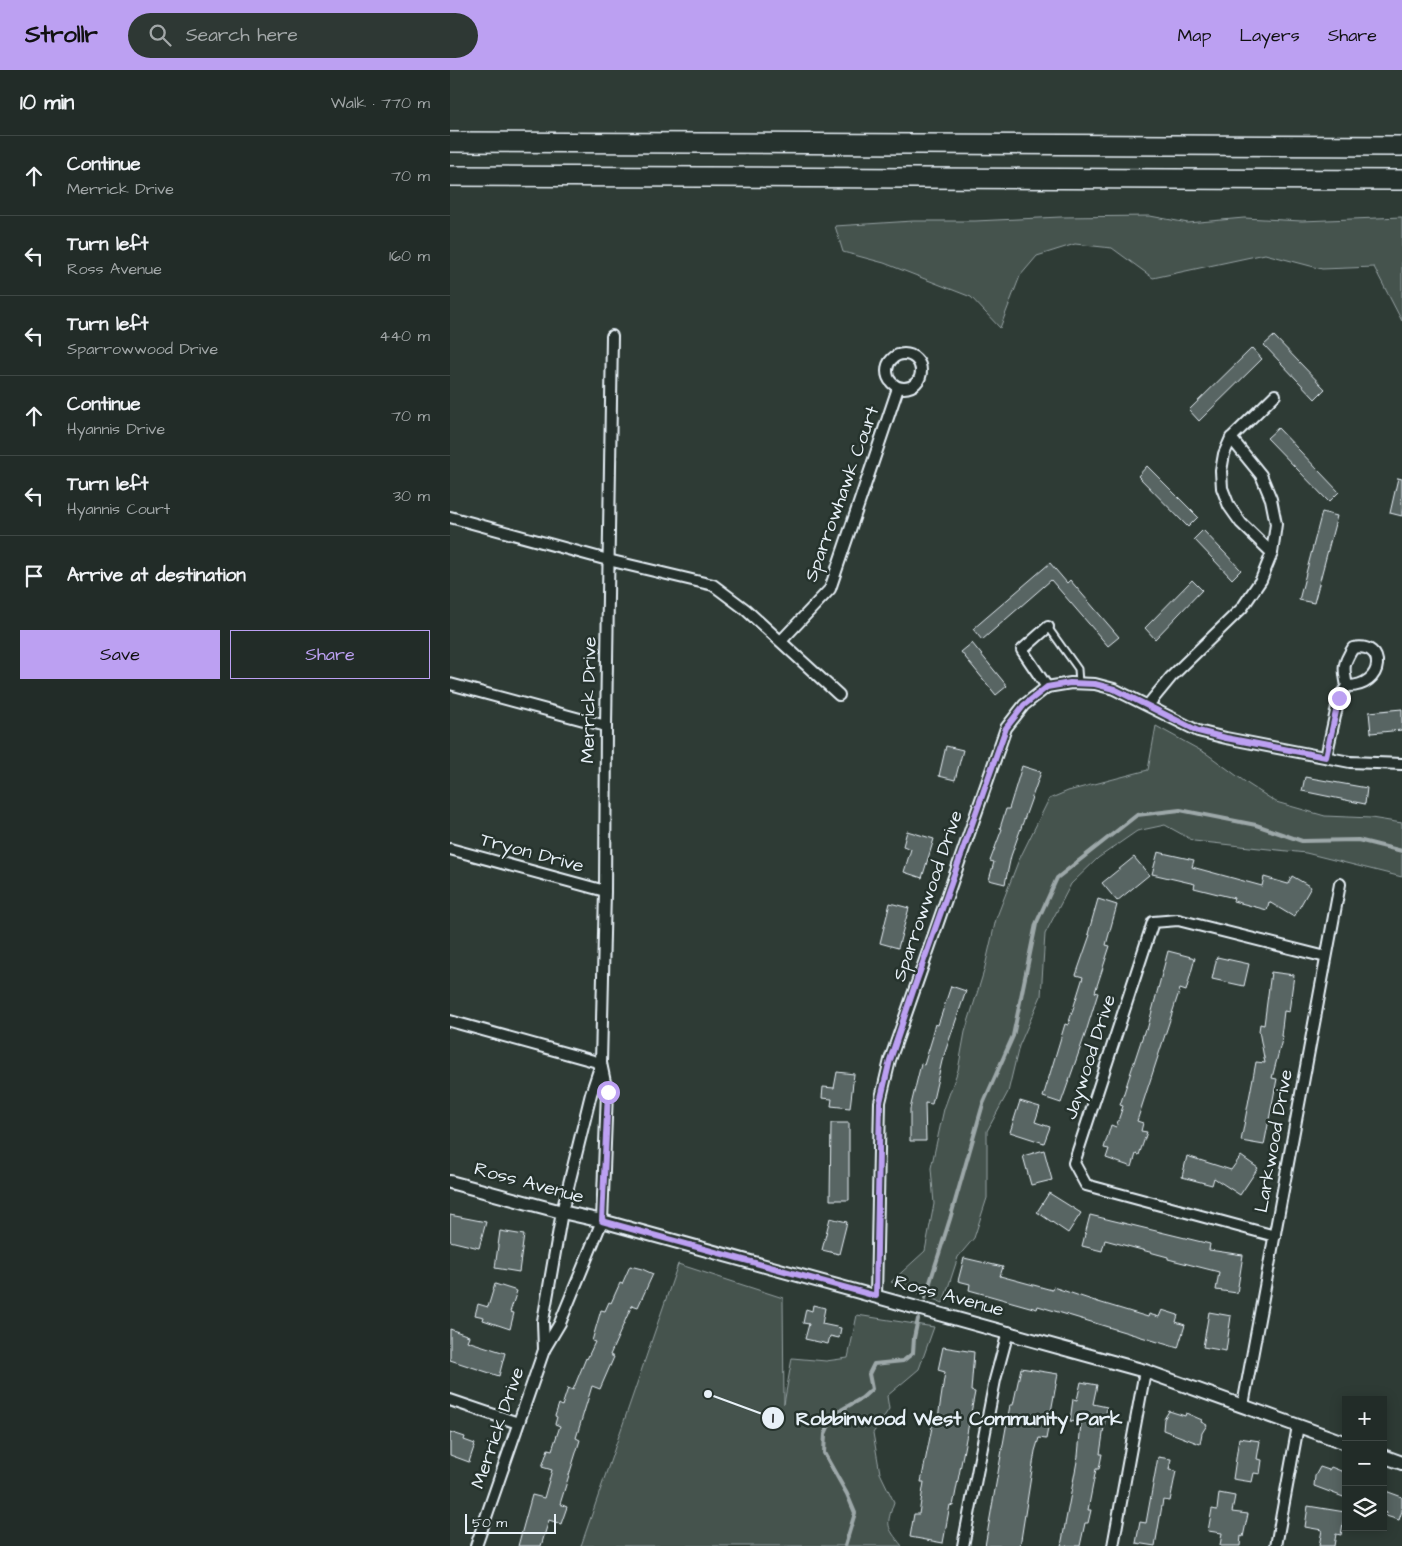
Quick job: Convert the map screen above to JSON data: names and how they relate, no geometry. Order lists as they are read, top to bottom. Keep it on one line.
{"streets":{"street":["Sparrowhawk Court","Merrick Drive","Tryon Drive","Sparrowwood Drive","Jaywood Drive","Larkwood Drive","Ross Avenue"]},"crossings":[["Merrick Drive","Tryon Drive"],["Merrick Drive","Ross Avenue"],["Sparrowwood Drive","Ross Avenue"],["Jaywood Drive","Larkwood Drive"],["Larkwood Drive","Ross Avenue"]],"places":["Robbinwood West Community Park"],"scale_bar":"50 m","page":{"header":"Strollr","search":"Search here","nav":["Map","Layers","Share"],"heading":["10 min","Walk · 770 m"],"list":[["Continue","Merrick Drive","70 m"],["Turn left","Ross Avenue","160 m"],["Turn left","Sparrowwood Drive","440 m"],["Continue","Hyannis Drive","70 m"],["Turn left","Hyannis Court","30 m"],"Arrive at destination"],"buttons":["Save","Share"],"map_buttons":["+","−"],"scale":"50 m"}}
